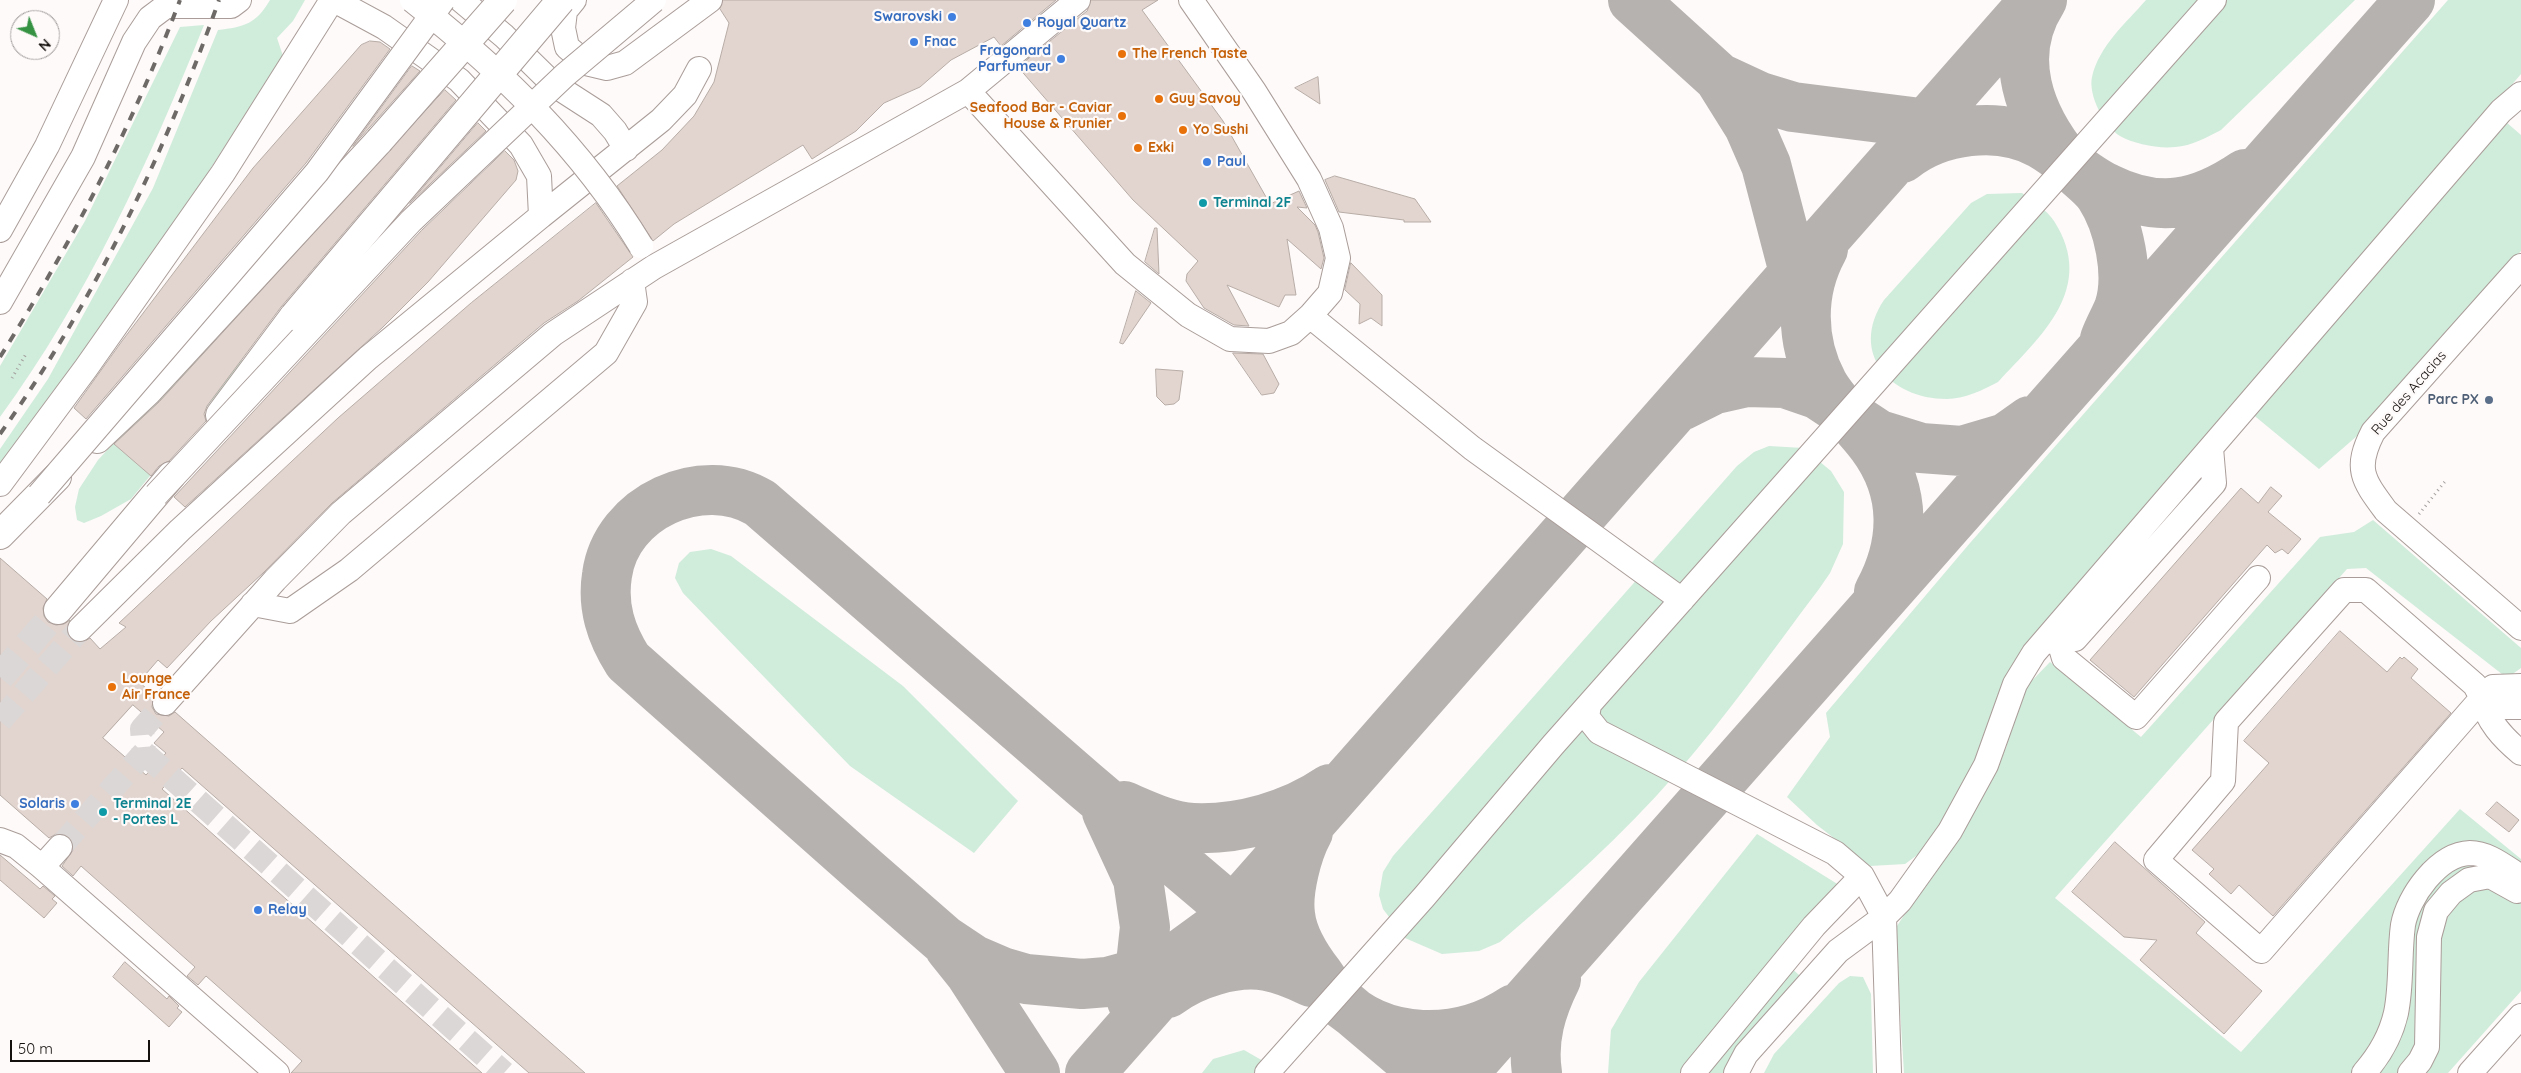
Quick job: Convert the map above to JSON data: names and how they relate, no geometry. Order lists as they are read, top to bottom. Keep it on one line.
{"streets":{"lane":["Rue des Acacias"]},"places":["Swarovski","Royal Quartz","Fnac","The French Taste","Fragonard Parfumeur","Guy Savoy","Seafood Bar - Caviar House & Prunier","Yo Sushi","Exki","Paul","Terminal 2F","Parc PX","Lounge Air France","Solaris","Terminal 2E - Portes L","Relay"],"scale_bar":"50 m","north":"bottom right"}
